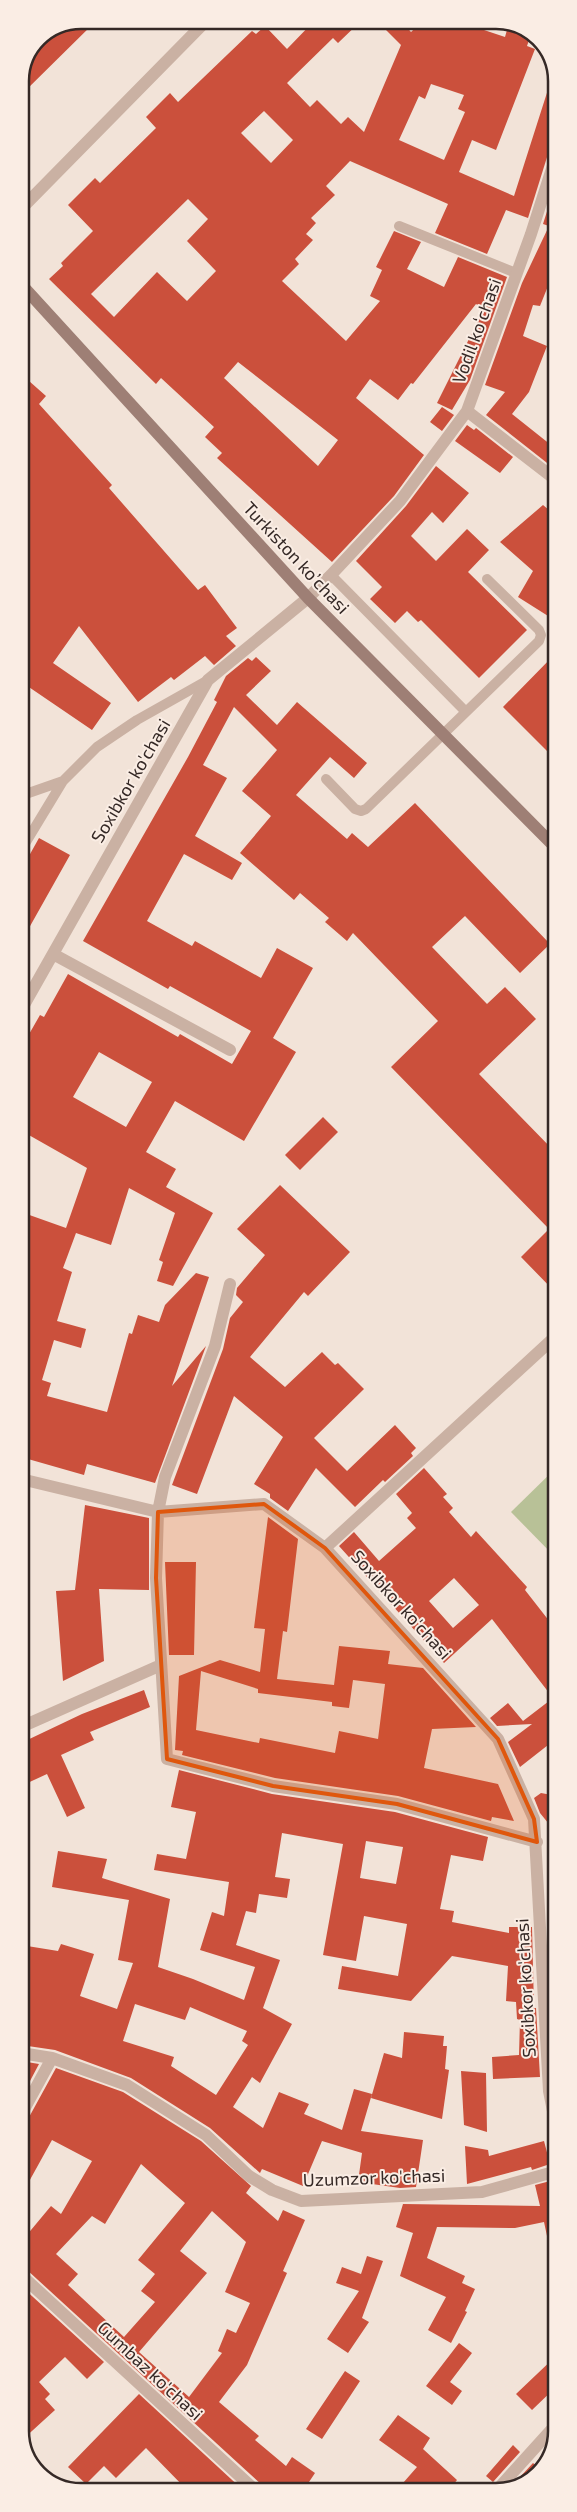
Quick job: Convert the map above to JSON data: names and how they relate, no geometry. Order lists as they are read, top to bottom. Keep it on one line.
{"streets":{"main road":["Turkiston ko’chasi"],"street":["Vodil koʻchasi","Soxibkor ko'chasi","Uzumzor ko'chasi","Gumbaz ko'chasi"]},"crossings":[["Vodil koʻchasi","Soxibkor ko'chasi"],["Turkiston ko’chasi","Soxibkor ko'chasi"]]}
